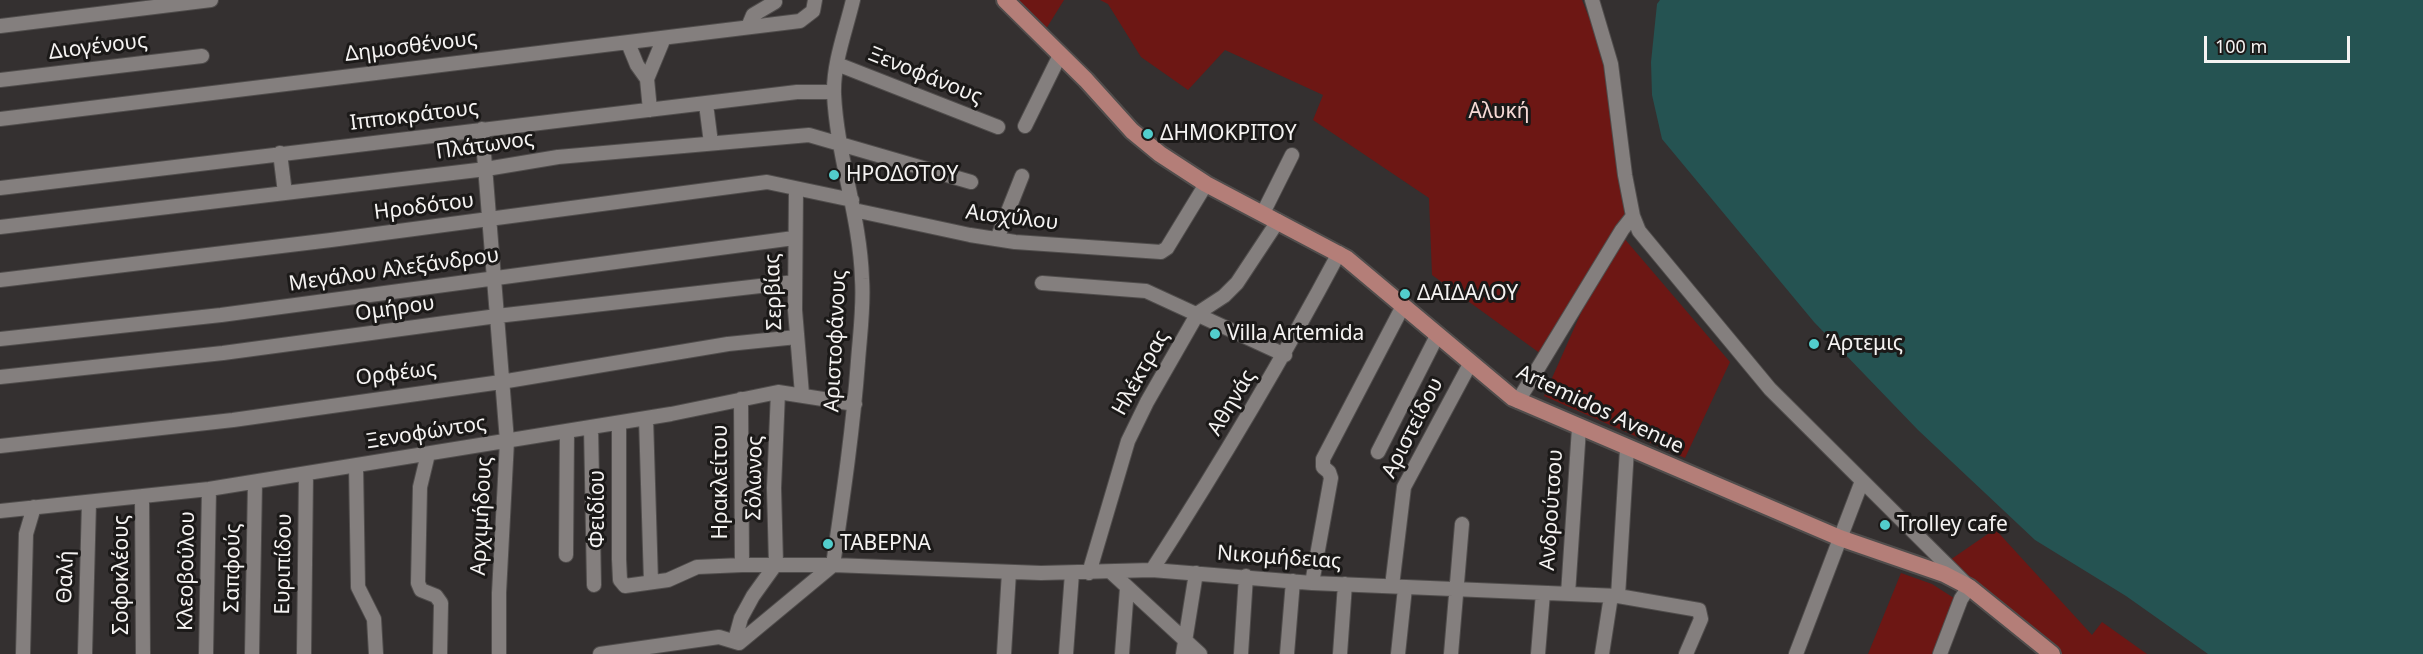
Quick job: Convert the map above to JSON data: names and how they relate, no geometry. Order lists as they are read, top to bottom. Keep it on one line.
{"streets":{"main road":["Artemidos Avenue"],"street":["Διογένους","Δημοσθένους","Ξενοφάνους","Ιπποκράτους","Πλάτωνος","Ηροδότου","Αισχύλου","Μεγάλου Αλεξάνδρου","Σερβίας","Ομήρου","Αριστοφάνους","Ηλέκτρας","Ορφέως","Αθηνάς","Αριστείδου","Ξενοφώντος","Σόλωνος","Ηρακλείτου","Φειδίου","Ανδρούτσου","Αρχιμήδους","Νικομήδειας","Ευριπίδου","Σαπφούς","Κλεοβούλου","Σοφοκλέους","Θαλή"]},"crossings":[["Ξενοφάνους","Αριστοφάνους"],["Ιπποκράτους","Αριστοφάνους"],["Ιπποκράτους","Αρχιμήδους"],["Πλάτωνος","Αριστοφάνους"],["Πλάτωνος","Αρχιμήδους"],["Ηροδότου","Αισχύλου"],["Ηροδότου","Σερβίας"],["Ηροδότου","Αριστοφάνους"],["Ηροδότου","Αρχιμήδους"],["Αισχύλου","Αριστοφάνους"],["Αισχύλου","Artemidos Avenue"],["Μεγάλου Αλεξάνδρου","Σερβίας"],["Μεγάλου Αλεξάνδρου","Αρχιμήδους"],["Σερβίας","Ομήρου"],["Σερβίας","Ορφέως"],["Σερβίας","Ξενοφώντος"],["Ομήρου","Αρχιμήδους"],["Αριστοφάνους","Ξενοφώντος"],["Αριστοφάνους","Νικομήδειας"],["Ηλέκτρας","Artemidos Avenue"],["Ηλέκτρας","Νικομήδειας"],["Ορφέως","Αρχιμήδους"],["Αθηνάς","Artemidos Avenue"],["Αθηνάς","Νικομήδειας"],["Artemidos Avenue","Αριστείδου"],["Artemidos Avenue","Ανδρούτσου"],["Αριστείδου","Νικομήδειας"],["Ξενοφώντος","Σόλωνος"],["Ξενοφώντος","Ηρακλείτου"],["Ξενοφώντος","Φειδίου"],["Ξενοφώντος","Αρχιμήδους"],["Ξενοφώντος","Ευριπίδου"],["Ξενοφώντος","Σαπφούς"],["Ξενοφώντος","Κλεοβούλου"],["Ξενοφώντος","Σοφοκλέους"],["Ξενοφώντος","Θαλή"],["Σόλωνος","Νικομήδειας"],["Ηρακλείτου","Νικομήδειας"],["Φειδίου","Νικομήδειας"],["Ανδρούτσου","Νικομήδειας"]],"parks":["Αλυκή"],"places":["ΔΗΜΟΚΡΙΤΟΥ","ΗΡΟΔΟΤΟΥ","ΔΑΙΔΑΛΟΥ","Villa Artemida","Άρτεμις","Trolley cafe","ΤΑΒΕΡΝΑ"],"scale_bar":"100 m"}
